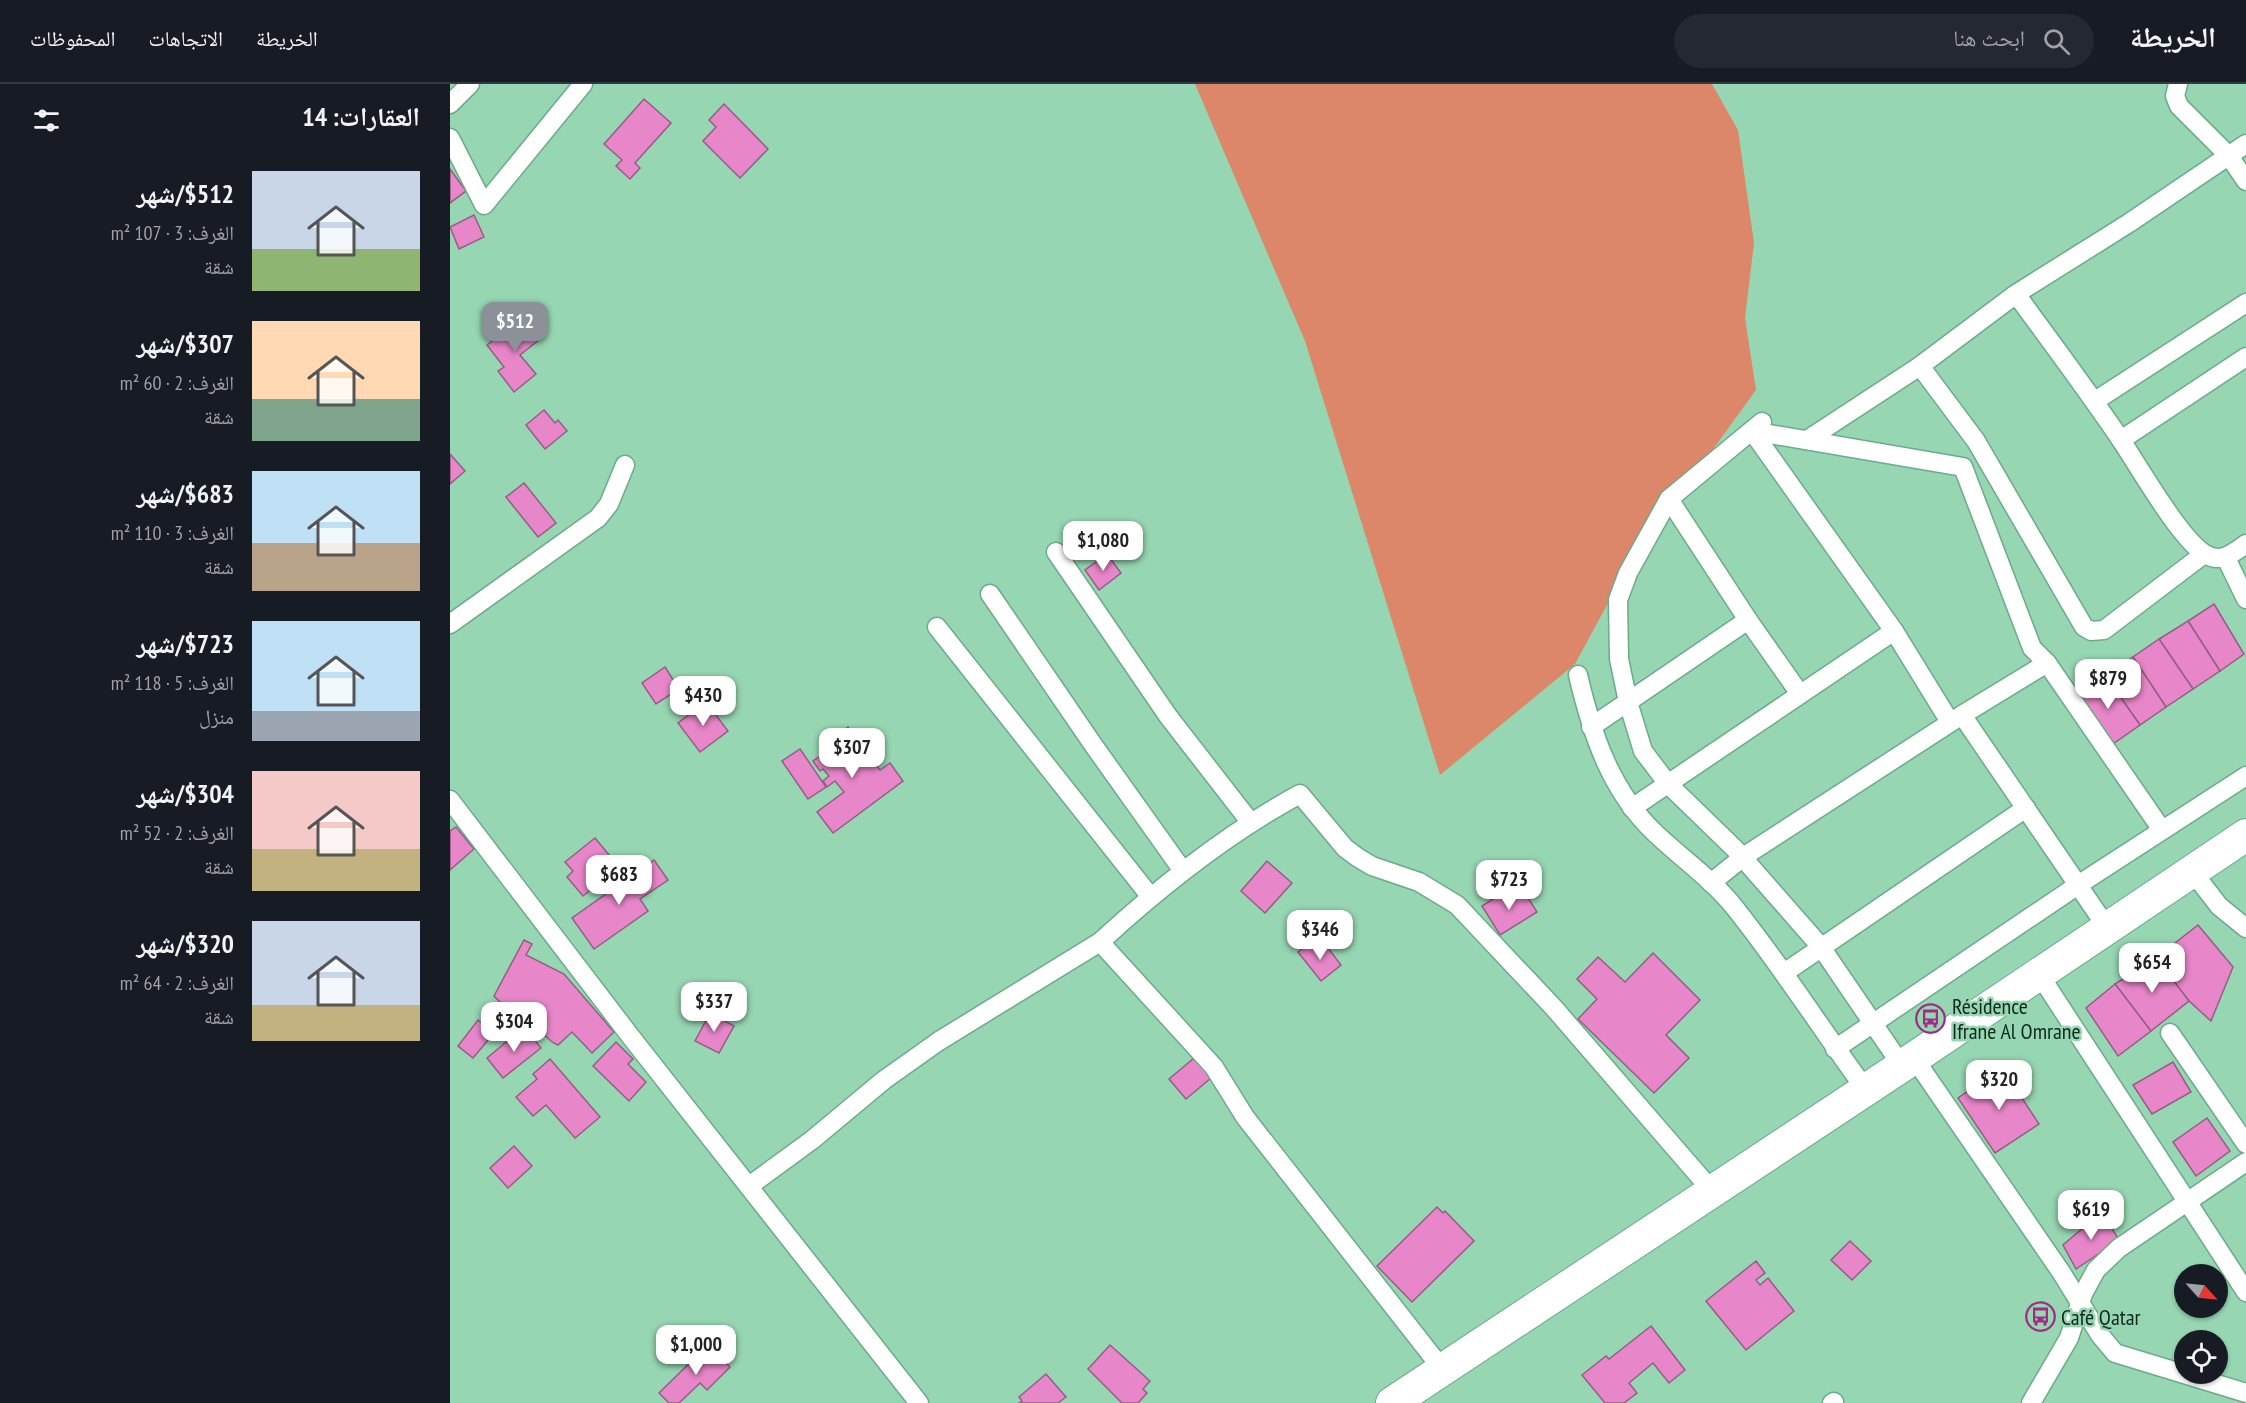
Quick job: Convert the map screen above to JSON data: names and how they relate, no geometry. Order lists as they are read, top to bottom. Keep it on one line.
{"places":{"bus stop":["Résidence Ifrane Al Omrane","Café Qatar"]},"north":"bottom right","page":{"header":"الخريطة","search":"ابحث هنا","nav":["الخريطة","الاتجاهات","المحفوظات"],"heading":"العقارات: 14","list":[{"name":"$512/شهر","note":"الغرف: 3 · 107 m² · شقة"},{"name":"$307/شهر","note":"الغرف: 2 · 60 m² · شقة"},{"name":"$683/شهر","note":"الغرف: 3 · 110 m² · شقة"},{"name":"$723/شهر","note":"الغرف: 5 · 118 m² · منزل"},{"name":"$304/شهر","note":"الغرف: 2 · 52 m² · شقة"},{"name":"$320/شهر","note":"الغرف: 2 · 64 m² · شقة"}],"price":["$512","$1,080","$879","$430","$307","$683","$723","$346","$654","$337","$304","$320","$619","$1,000"]}}
